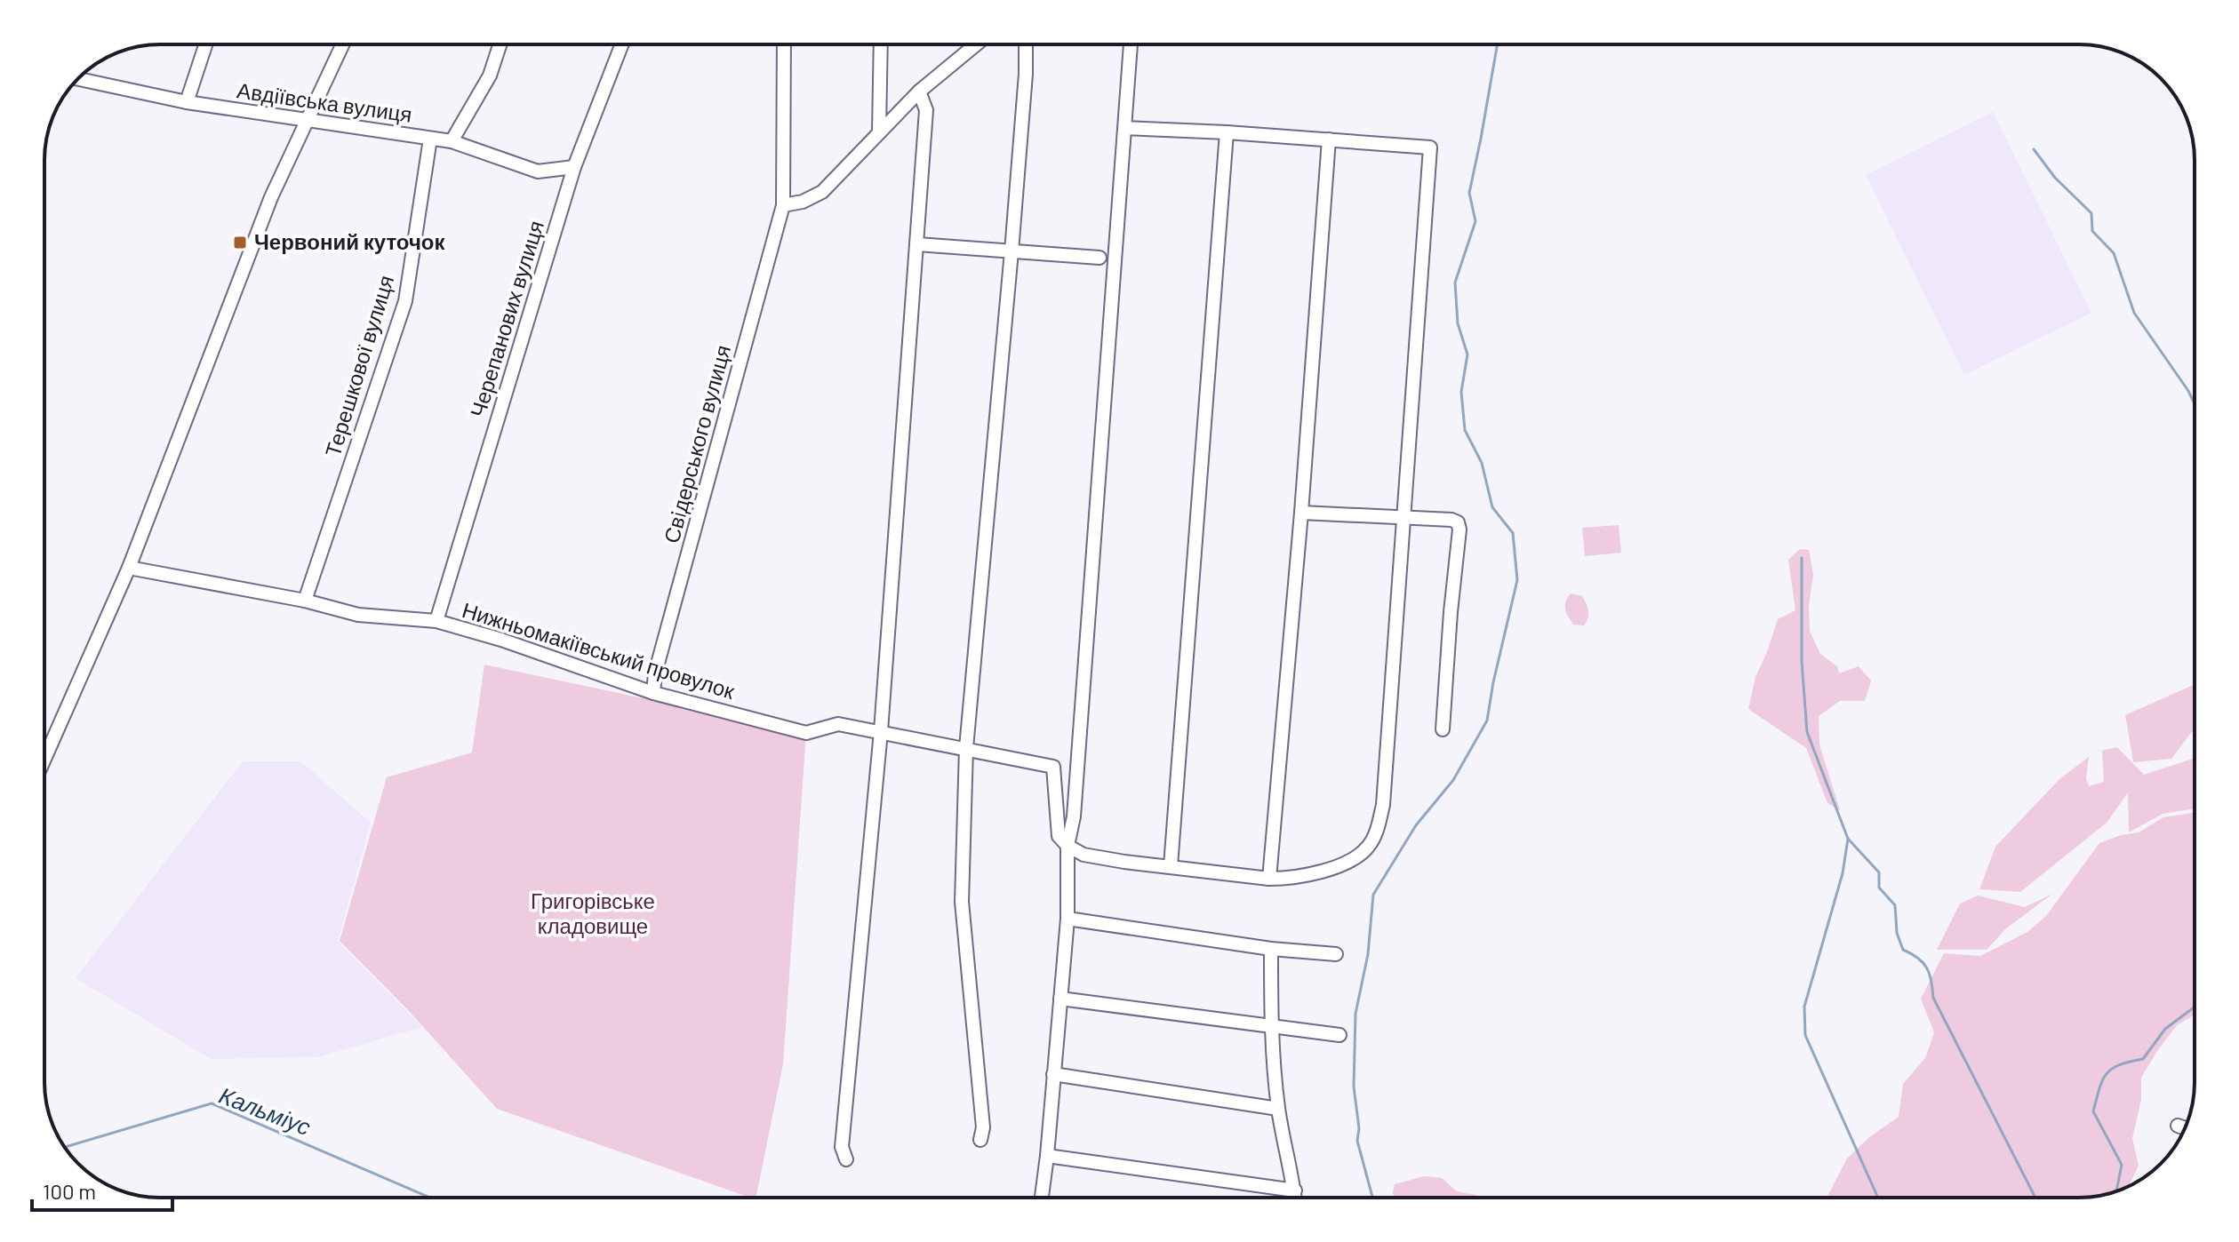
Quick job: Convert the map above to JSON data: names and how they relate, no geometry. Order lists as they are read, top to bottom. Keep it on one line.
{"streets":{"street":["Авдіївська вулиця","Черепанових вулиця","Терешкової вулиця","Свiдерського вулиця","Нижньомакіївський провулок"]},"crossings":[["Авдіївська вулиця","Черепанових вулиця"],["Авдіївська вулиця","Терешкової вулиця"],["Черепанових вулиця","Нижньомакіївський провулок"],["Терешкової вулиця","Нижньомакіївський провулок"],["Свiдерського вулиця","Нижньомакіївський провулок"]],"water":["Кальміус"],"parks":["Григорівське кладовище"],"places":{"transit":["Червоний куточок"]},"scale_bar":"100 m"}
